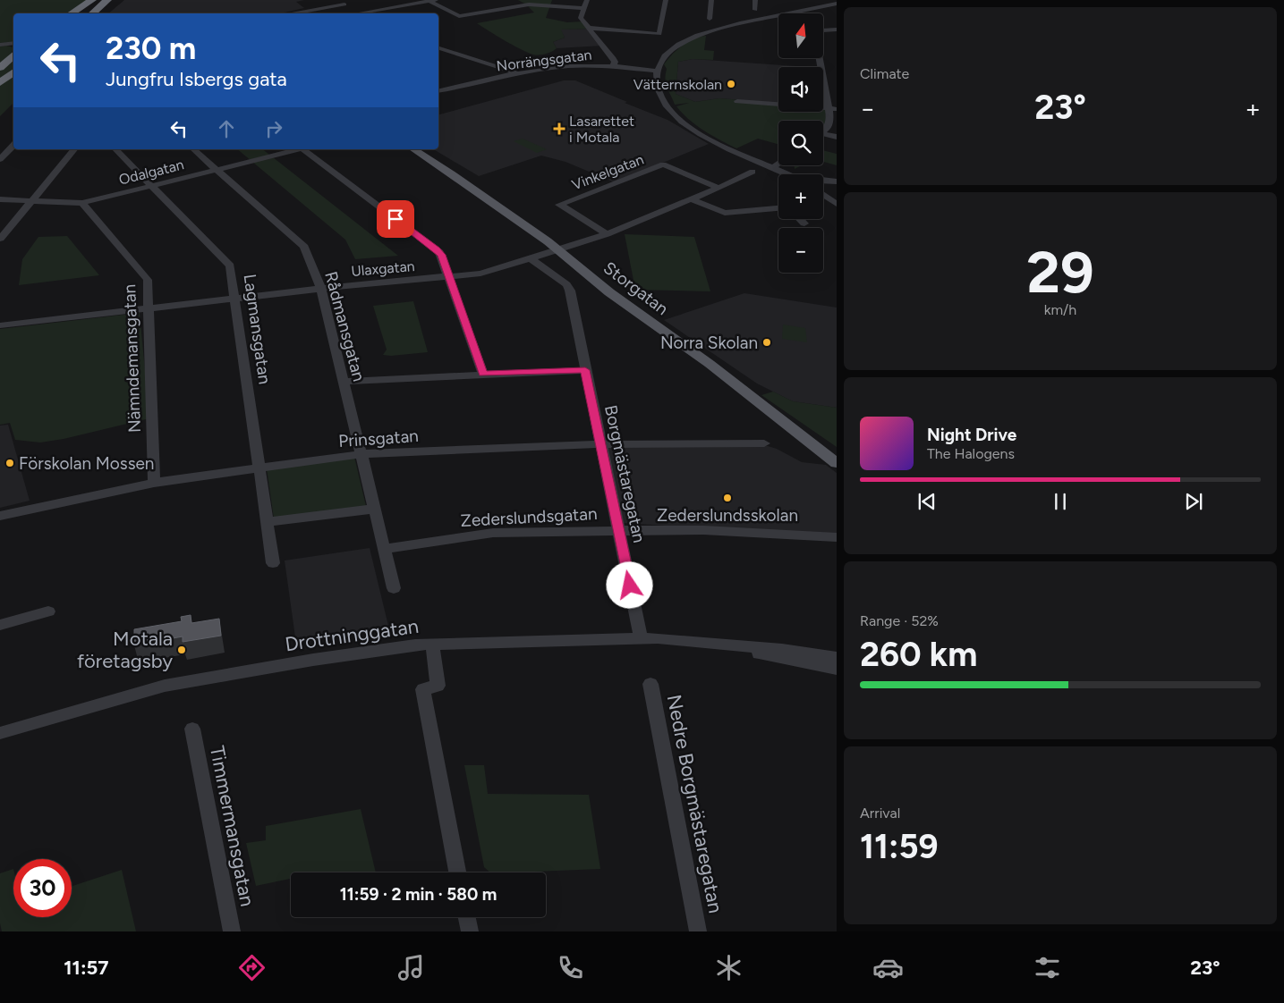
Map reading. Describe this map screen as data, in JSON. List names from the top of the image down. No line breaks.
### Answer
{"streets":{"main road":["Storgatan"],"street":["Norrängsgatan","Odalgatan","Vinkelgatan","Ulaxgatan","Rådmansgatan","Lagmansgatan","Nämndemansgatan","Prinsgatan","Borgmästaregatan","Zederslundsgatan","Drottninggatan","Nedre Borgmästaregatan","Timmermansgatan"]},"crossings":[["Odalgatan","Rådmansgatan"],["Odalgatan","Lagmansgatan"],["Odalgatan","Nämndemansgatan"],["Vinkelgatan","Ulaxgatan"],["Ulaxgatan","Storgatan"],["Ulaxgatan","Rådmansgatan"],["Ulaxgatan","Lagmansgatan"],["Ulaxgatan","Nämndemansgatan"],["Ulaxgatan","Borgmästaregatan"],["Rådmansgatan","Prinsgatan"],["Rådmansgatan","Zederslundsgatan"],["Lagmansgatan","Prinsgatan"],["Nämndemansgatan","Prinsgatan"],["Prinsgatan","Borgmästaregatan"],["Borgmästaregatan","Zederslundsgatan"],["Borgmästaregatan","Drottninggatan"]],"places":{"other":["Vätternskolan","Norra Skolan","Förskolan Mossen","Zederslundsskolan","Motala företagsby"],"health":["Lasarettet i Motala"]},"north":"top","page":{"tile":["Climate",["29","km/h"],["Range · 52%","260 km"],["Arrival","11:59"]],"map_buttons":["+","−"],"turn":["230 m","Jungfru Isbergs gata"],"heat":["−","23°","+"],"song":["Night Drive","The Halogens"],"limit":"30","trip":"11:59 · 2 min · 580 m","tabs":["11:57","23°"]}}
